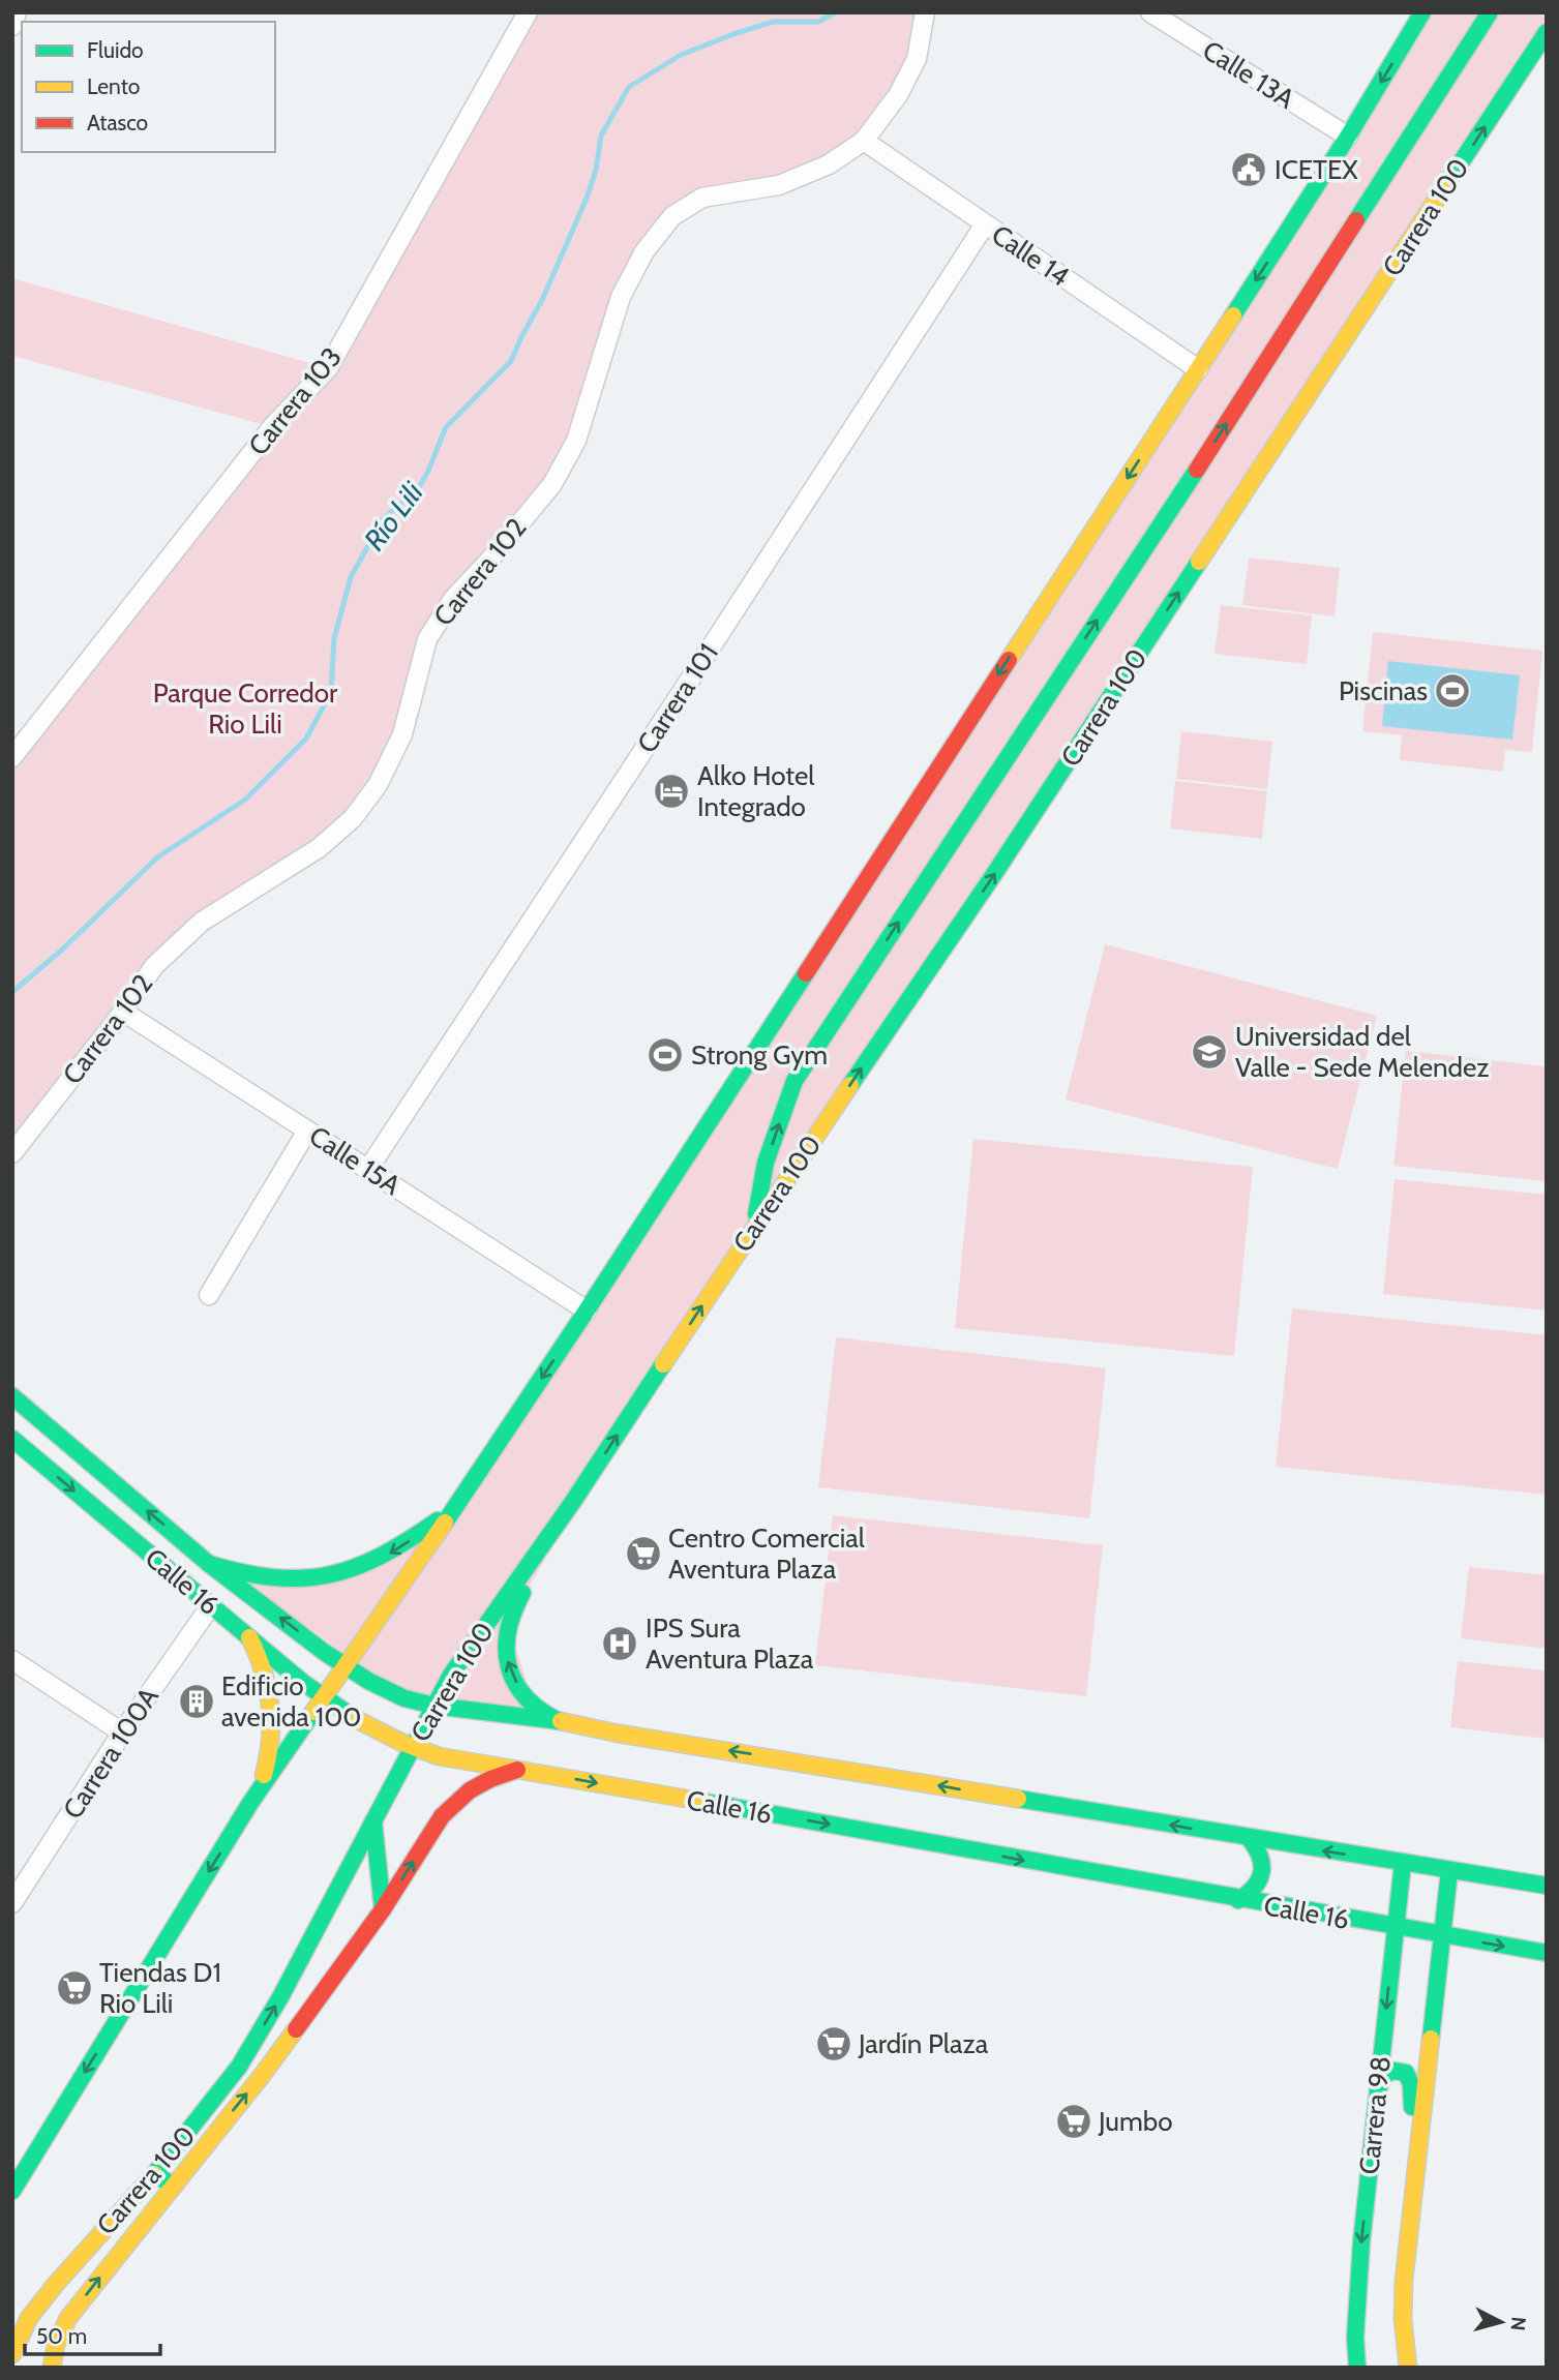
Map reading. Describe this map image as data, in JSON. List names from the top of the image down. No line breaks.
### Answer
{"streets":{"main road":["Carrera 100","Calle 16","Carrera 98"],"street":["Calle 13A","Calle 14","Carrera 103","Carrera 102","Carrera 101","Calle 15A","Carrera 100A"]},"crossings":[["Carrera 100","Calle 16"],["Calle 14","Carrera 102"],["Calle 14","Carrera 101"],["Carrera 102","Calle 15A"],["Carrera 101","Calle 15A"],["Calle 16","Carrera 100A"],["Calle 16","Carrera 98"]],"water":["Río Lili"],"parks":["Parque Corredor Rio Lili"],"places":{"public building":["ICETEX"],"sports":["Piscinas","Strong Gym"],"hotel":["Alko Hotel Integrado"],"school or university":["Universidad del Valle - Sede Melendez"],"supermarket":["Centro Comercial Aventura Plaza","Tiendas D1 Rio Lili","Jardín Plaza","Jumbo"],"hospital":["IPS Sura Aventura Plaza"],"building":["Edificio avenida 100"]},"legend":["Fluido","Lento","Atasco"],"scale_bar":"50 m","north":"right"}
